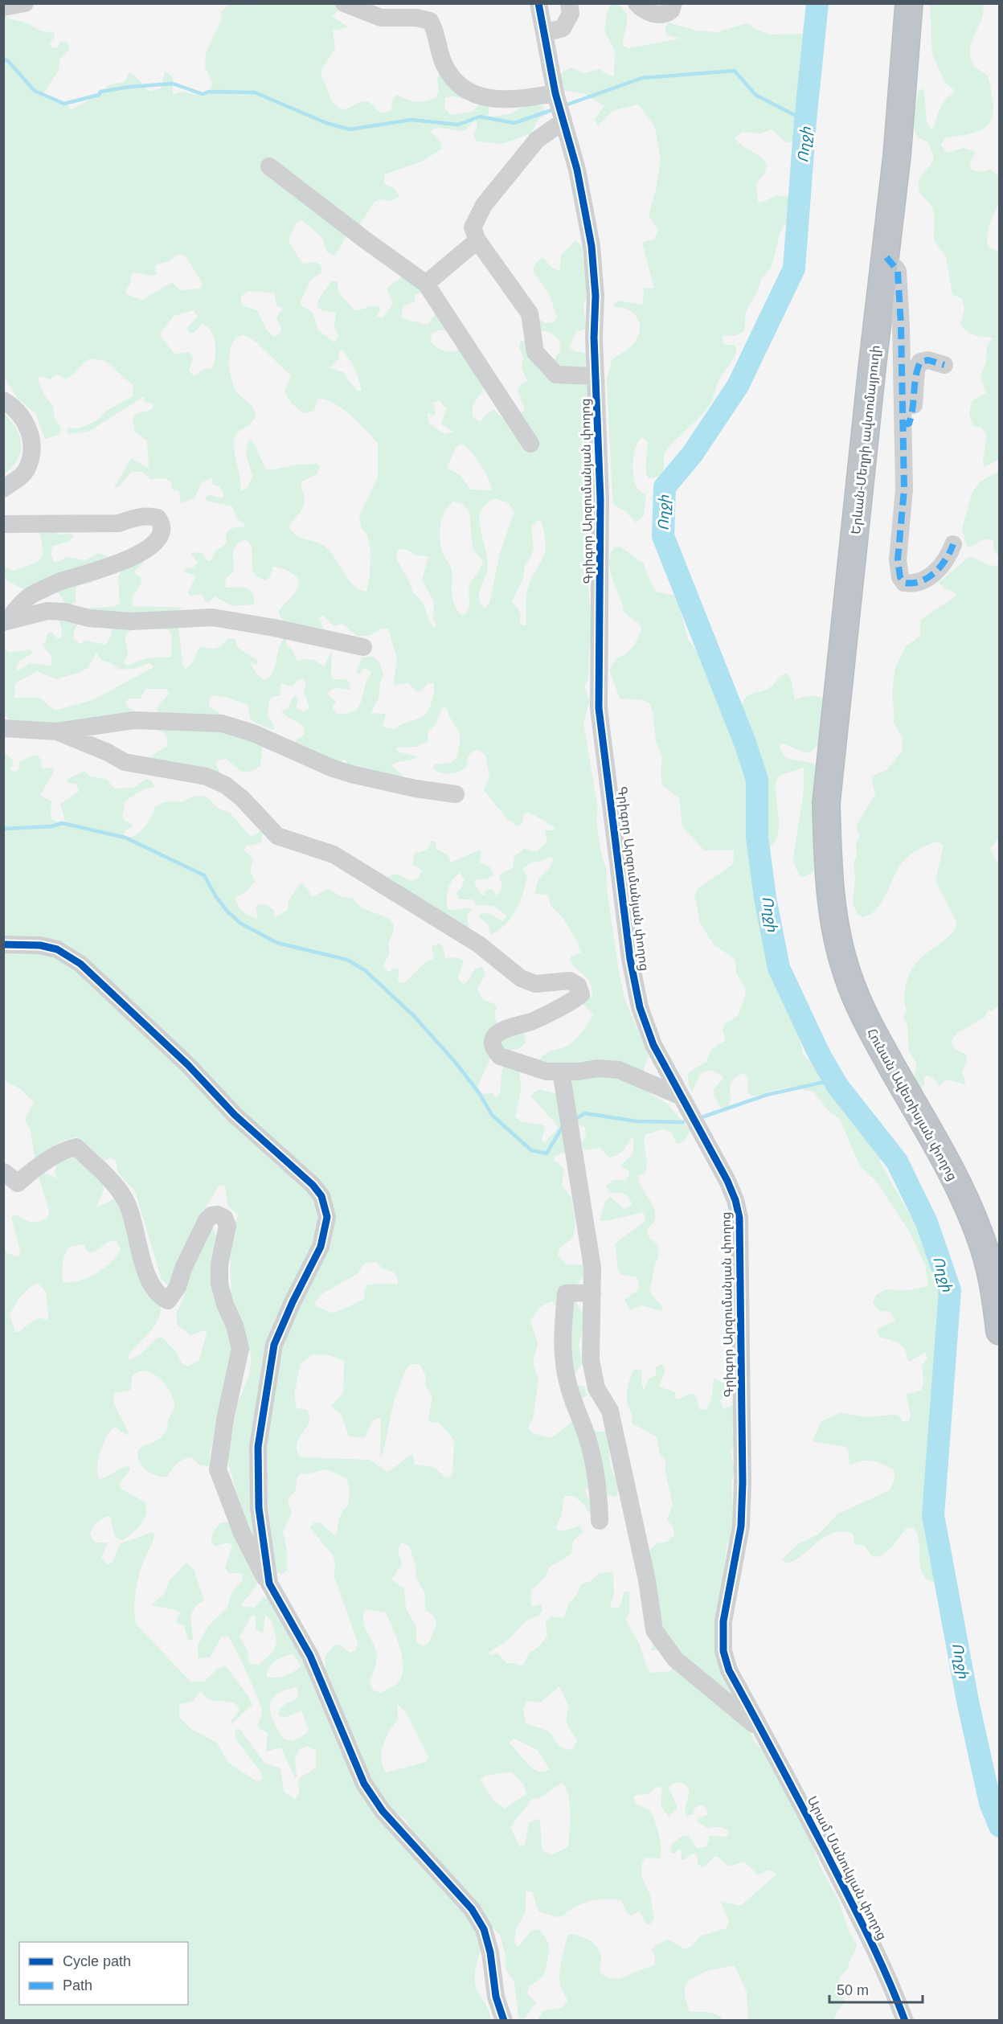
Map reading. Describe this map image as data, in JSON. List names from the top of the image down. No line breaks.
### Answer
{"streets":{"highway":["Երևան-Մեղրի ավտոմայրուղի","Հունան Ավետիսյան փողոց"],"street":["Գրիգոր Արզումանյան փողոց","Արամ Մանուկյան փողոց"]},"crossings":[["Երևան-Մեղրի ավտոմայրուղի","Հունան Ավետիսյան փողոց"],["Գրիգոր Արզումանյան փողոց","Արամ Մանուկյան փողոց"]],"water":["Ողջի"],"legend":["Cycle path","Path"],"scale_bar":"50 m"}
